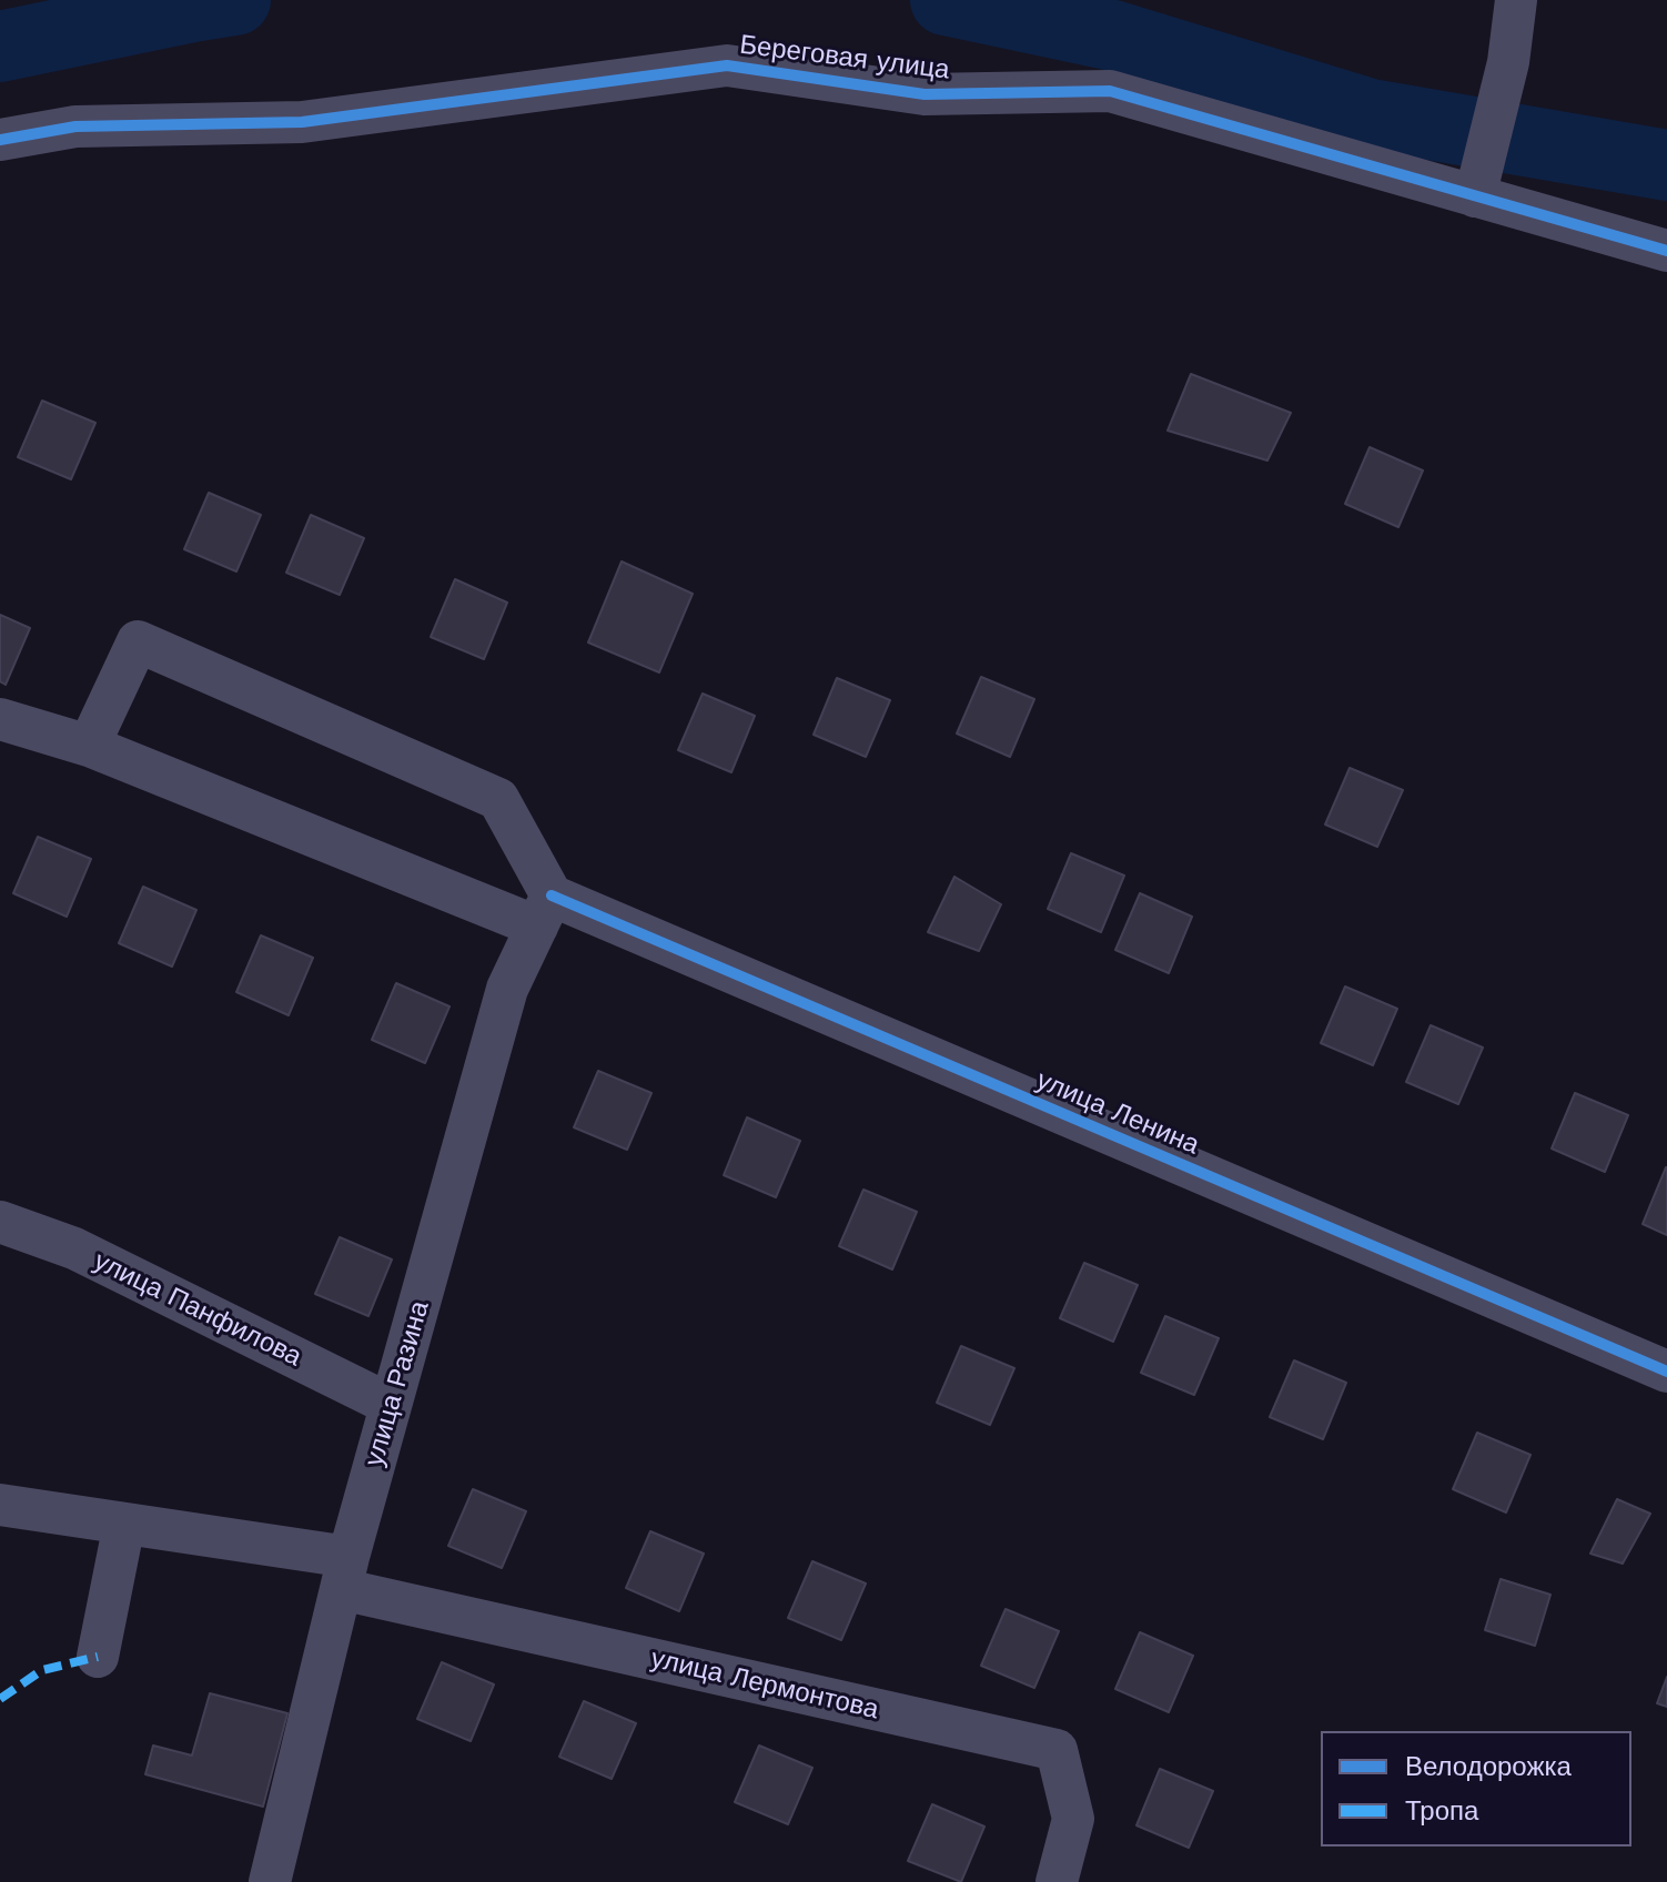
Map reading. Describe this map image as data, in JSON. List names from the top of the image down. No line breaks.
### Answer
{"streets":{"street":["Береговая улица","улица Ленина","улица Панфилова","улица Разина","улица Лермонтова"]},"crossings":[["улица Ленина","улица Разина"],["улица Панфилова","улица Разина"],["улица Разина","улица Лермонтова"]],"legend":["Велодорожка","Тропа"]}
